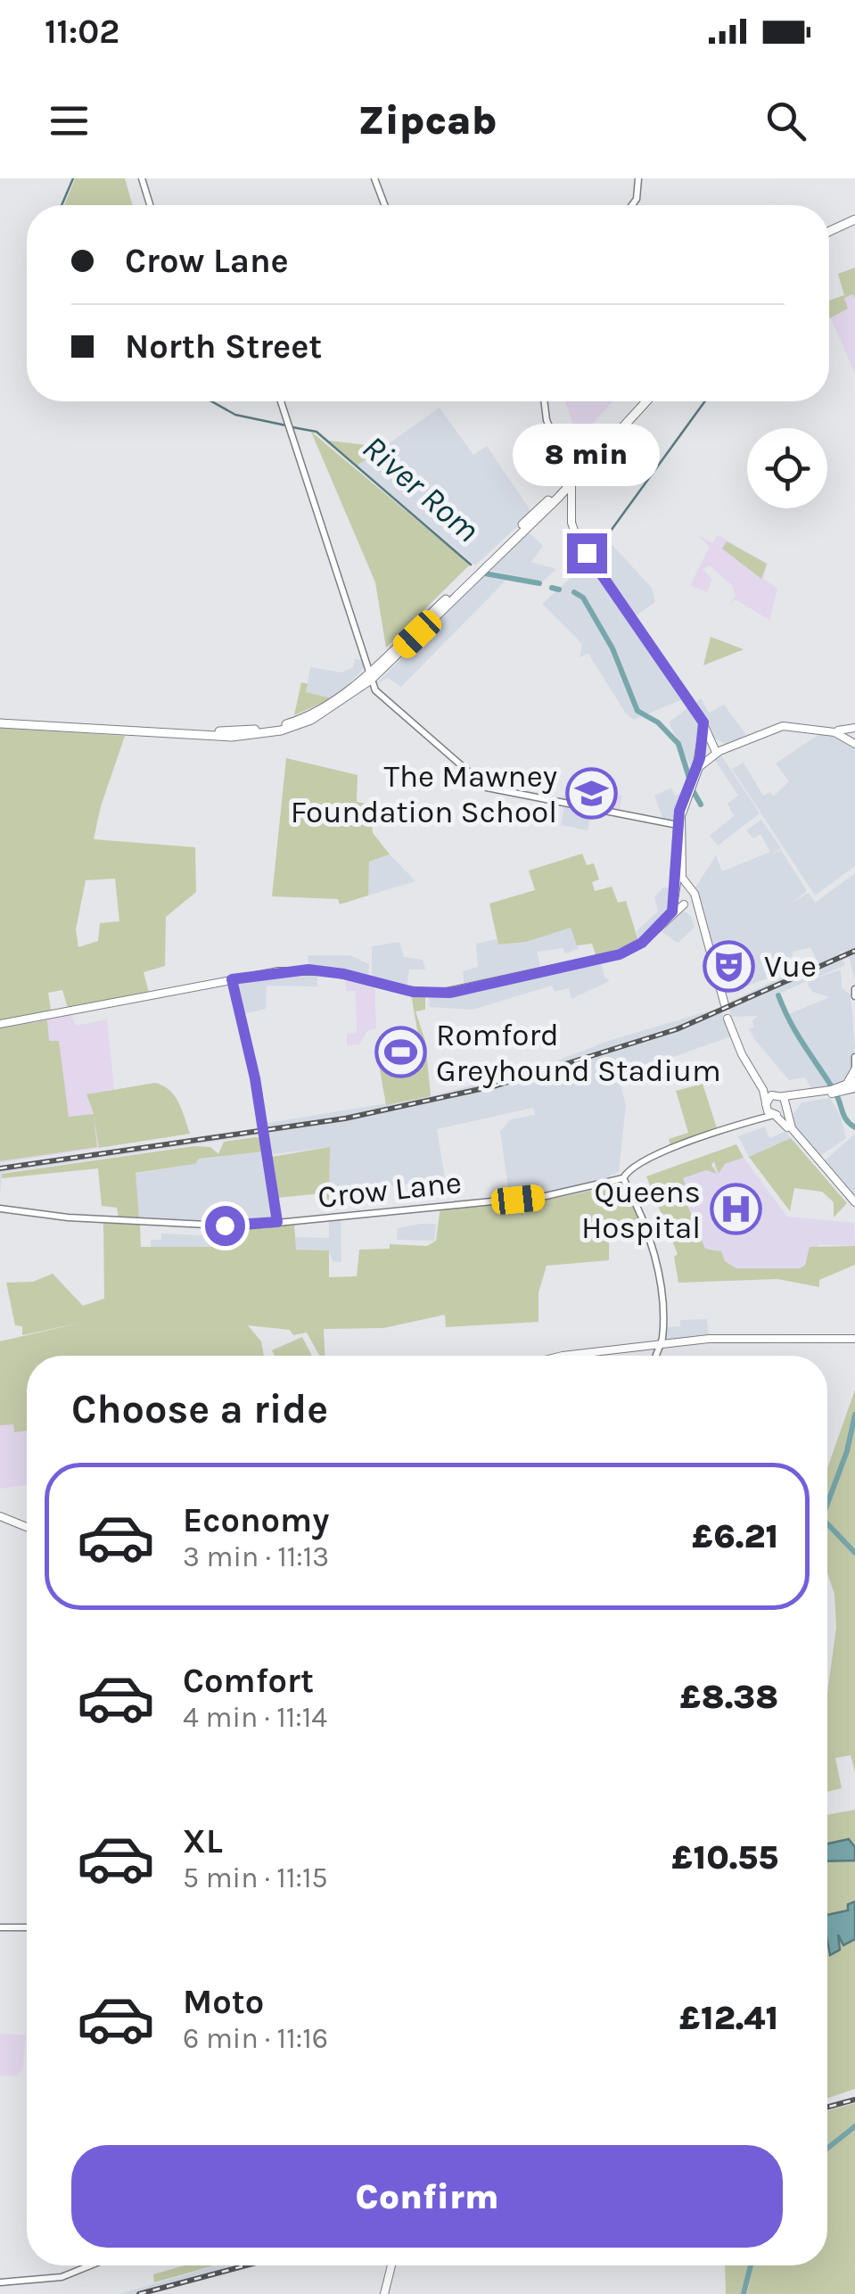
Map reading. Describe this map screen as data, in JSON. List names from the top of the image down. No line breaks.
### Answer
{"streets":{"street":["Crow Lane"]},"water":["River Rom"],"places":{"school or university":["The Mawney Foundation School"],"theatre":["Vue"],"sports":["Romford Greyhound Stadium"],"hospital":["Queens Hospital"]},"page":{"status":"11:02","header":"Zipcab","banner":["Crow Lane","North Street"],"bubble":"8 min","heading":"Choose a ride","list":[{"name":"Economy","note":"3 min · 11:13","value":"£6.21"},{"name":"Comfort","note":"4 min · 11:14","value":"£8.38"},{"name":"XL","note":"5 min · 11:15","value":"£10.55"},{"name":"Moto","note":"6 min · 11:16","value":"£12.41"}],"buttons":"Confirm"}}
